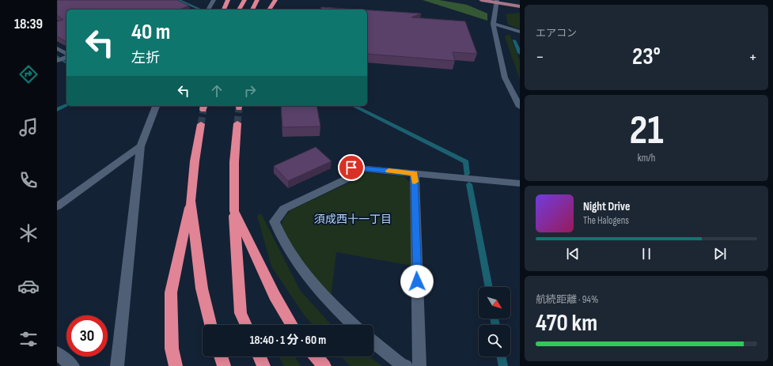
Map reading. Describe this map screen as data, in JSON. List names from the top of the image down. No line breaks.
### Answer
{"districts":["須成西十一丁目"],"north":"bottom right","page":{"tabs":"18:39","tile":["エアコン",["21","km/h"],["航続距離 · 94%","470 km"]],"turn":["40 m","左折"],"heat":["−","23°","+"],"song":["Night Drive","The Halogens"],"limit":"30","trip":"18:40 · 1 分 · 60 m"}}
